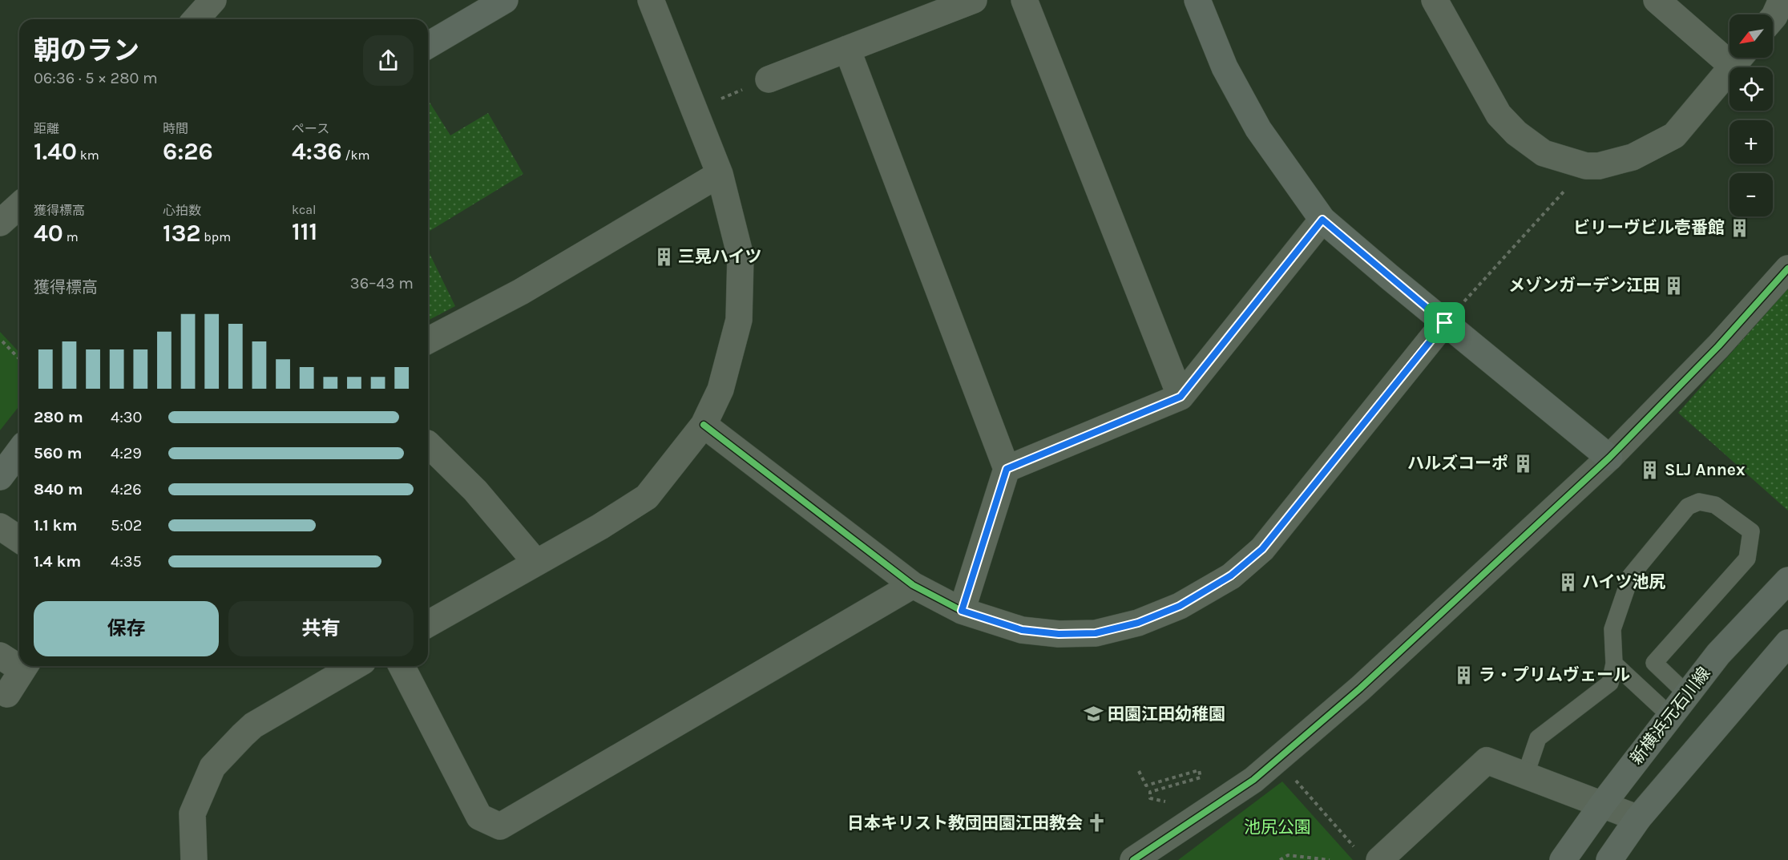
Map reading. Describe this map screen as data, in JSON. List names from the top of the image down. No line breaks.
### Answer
{"streets":{"street":["新横浜元石川線"]},"parks":["池尻公園"],"places":{"building":["ビリーヴビル壱番館","三晃ハイツ","メゾンガーデン江田","ハルズコーポ","SLJ Annex","ハイツ池尻","ラ・プリムヴェール"],"school or university":["田園江田幼稚園"],"church":["日本キリスト教団田園江田教会"]},"north":"bottom left","page":{"map_buttons":["+","−"],"heading":["朝のラン","06:36 · 5 × 280 m"],"stats":[["距離","1.40 km"],["時間","6:26"],["ペース","4:36 /km"],["獲得標高","40 m"],["心拍数","132 bpm"],["kcal","111"]],"chart":["獲得標高","36–43 m"],"list":[{"name":"280 m","note":"4:30"},{"name":"560 m","note":"4:29"},{"name":"840 m","note":"4:26"},{"name":"1.1 km","note":"5:02"},{"name":"1.4 km","note":"4:35"}],"buttons":["保存","共有"]}}
